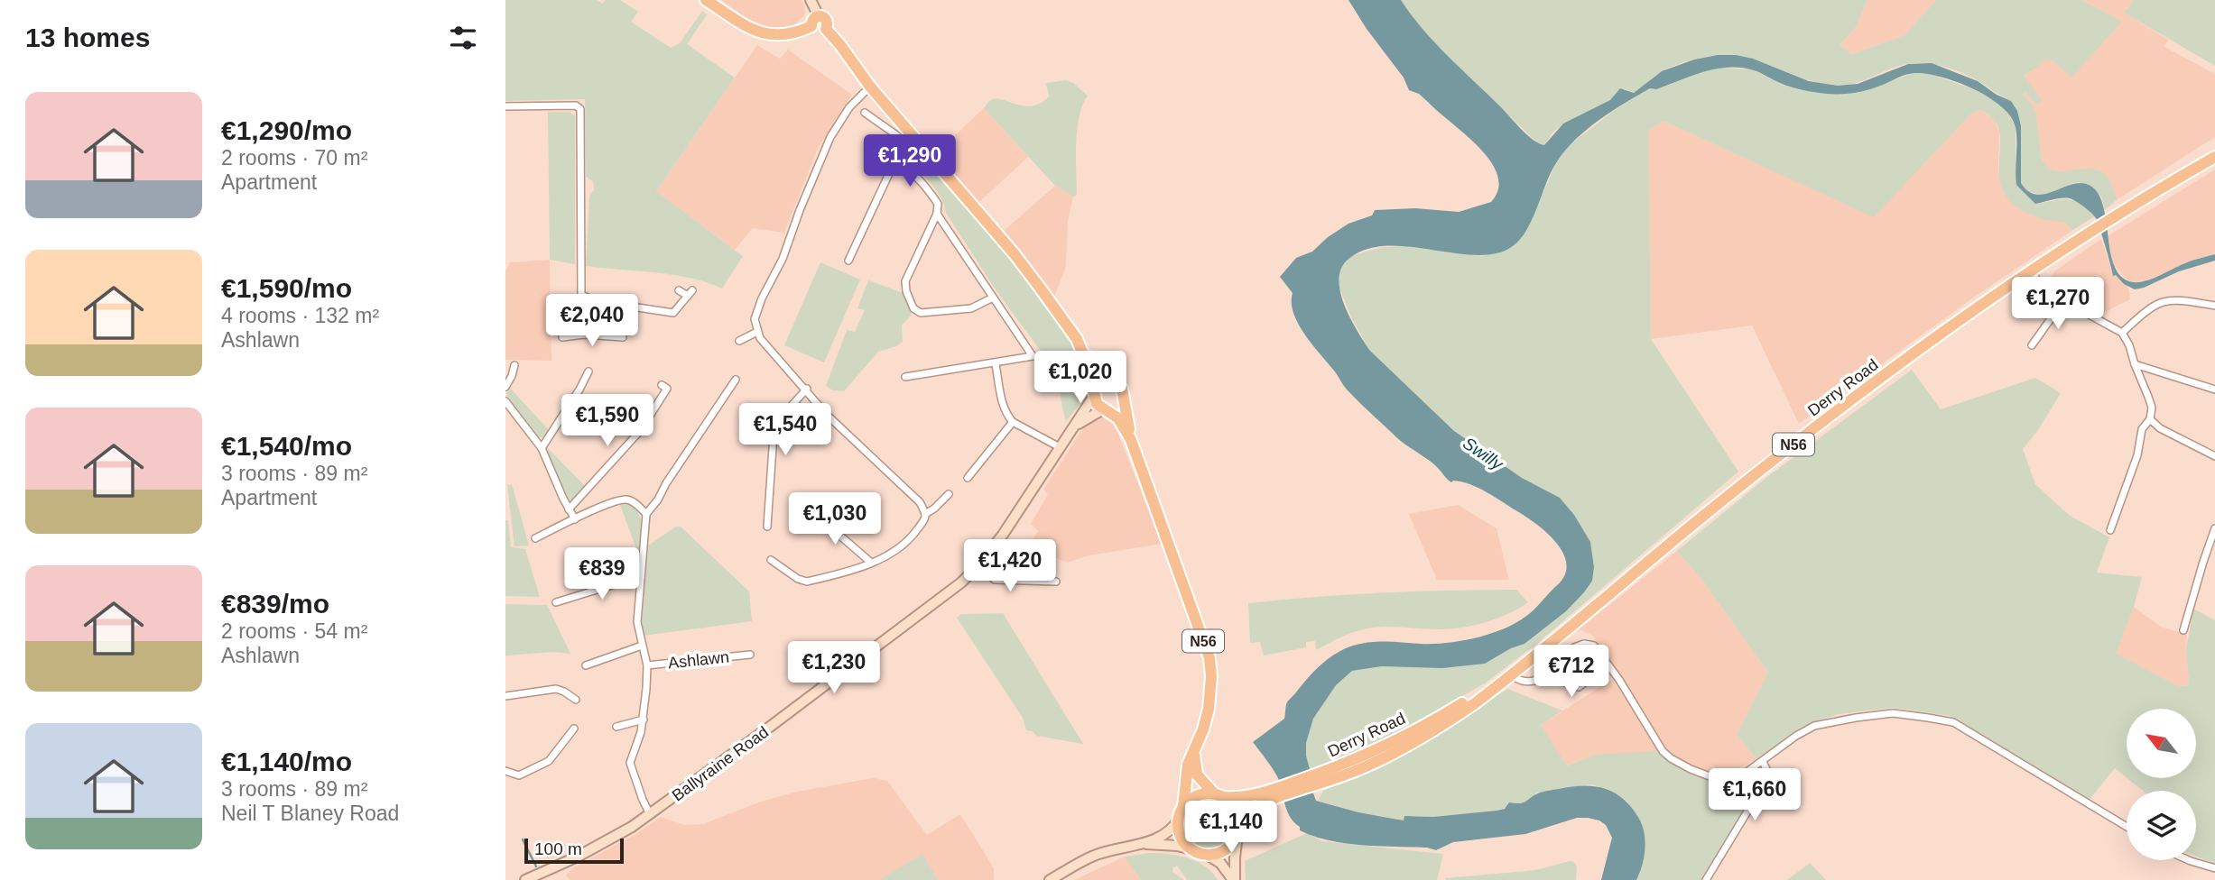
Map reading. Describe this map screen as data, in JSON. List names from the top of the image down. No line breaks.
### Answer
{"streets":{"main road":["Derry Road","N56","Ballyraine Road"],"street":["Ashlawn"]},"crossings":[["Derry Road","N56"],["N56","Ballyraine Road"],["Ashlawn","Ballyraine Road"]],"water":["Swilly"],"scale_bar":"100 m","north":"top left","page":{"heading":"13 homes","list":[{"name":"€1,290/mo","note":"2 rooms · 70 m² · Apartment"},{"name":"€1,590/mo","note":"4 rooms · 132 m² · Ashlawn"},{"name":"€1,540/mo","note":"3 rooms · 89 m² · Apartment"},{"name":"€839/mo","note":"2 rooms · 54 m² · Ashlawn"},{"name":"€1,140/mo","note":"3 rooms · 89 m² · Neil T Blaney Road"}],"price":["€1,290","€1,270","€2,040","€1,020","€1,590","€1,540","€1,030","€1,420","€839","€1,230","€712","€1,660","€1,140"],"scale":"100 m"}}
